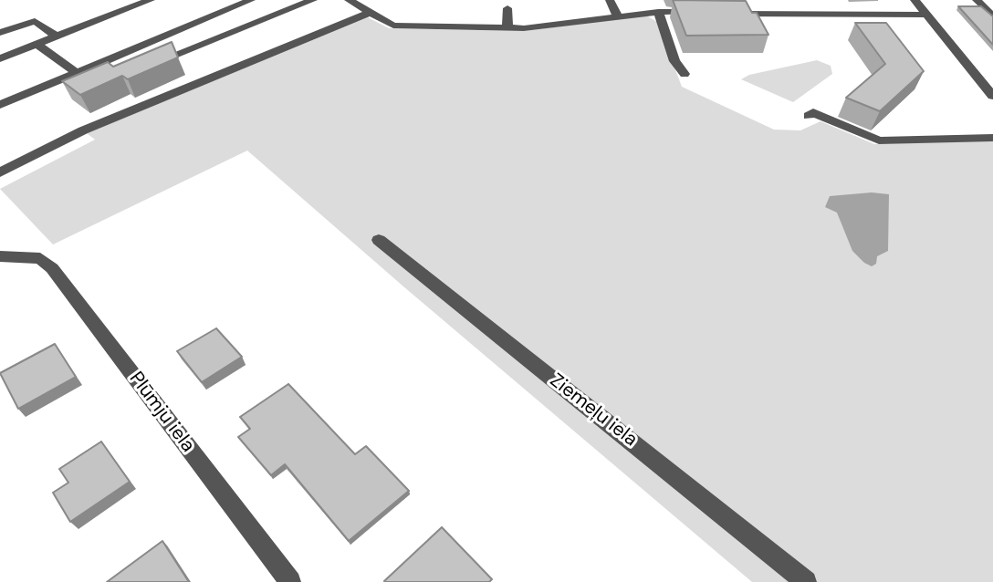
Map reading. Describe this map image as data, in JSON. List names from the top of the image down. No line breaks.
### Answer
{"streets":{"street":["Ziemeļu iela","Plūmju iela"]}}
